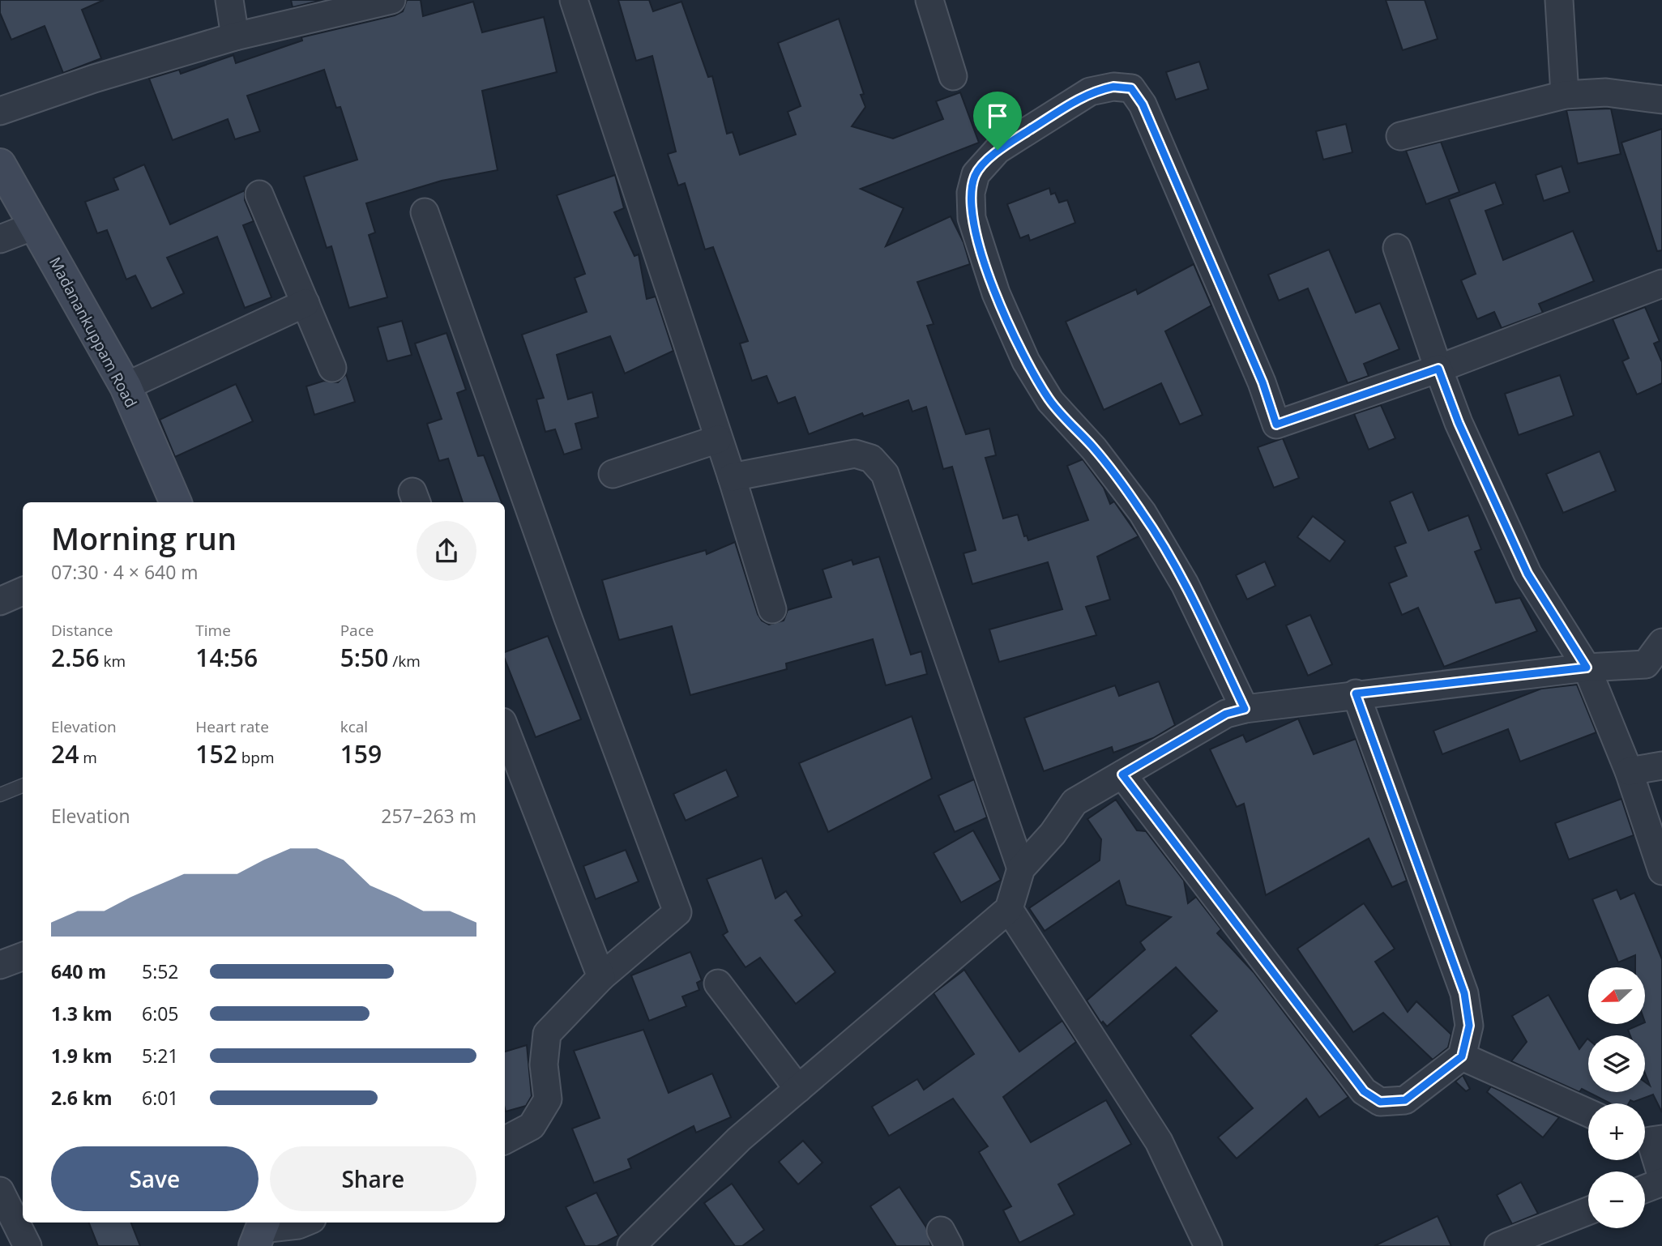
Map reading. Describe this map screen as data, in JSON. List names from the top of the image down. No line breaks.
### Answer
{"streets":{"main road":["Madanankuppam Road"]},"north":"left","page":{"heading":["Morning run","07:30 · 4 × 640 m"],"stats":[["Distance","2.56 km"],["Time","14:56"],["Pace","5:50 /km"],["Elevation","24 m"],["Heart rate","152 bpm"],["kcal","159"]],"chart":["Elevation","257–263 m"],"list":[{"name":"640 m","note":"5:52"},{"name":"1.3 km","note":"6:05"},{"name":"1.9 km","note":"5:21"},{"name":"2.6 km","note":"6:01"}],"map_buttons":["+","−"],"buttons":["Save","Share"]}}
